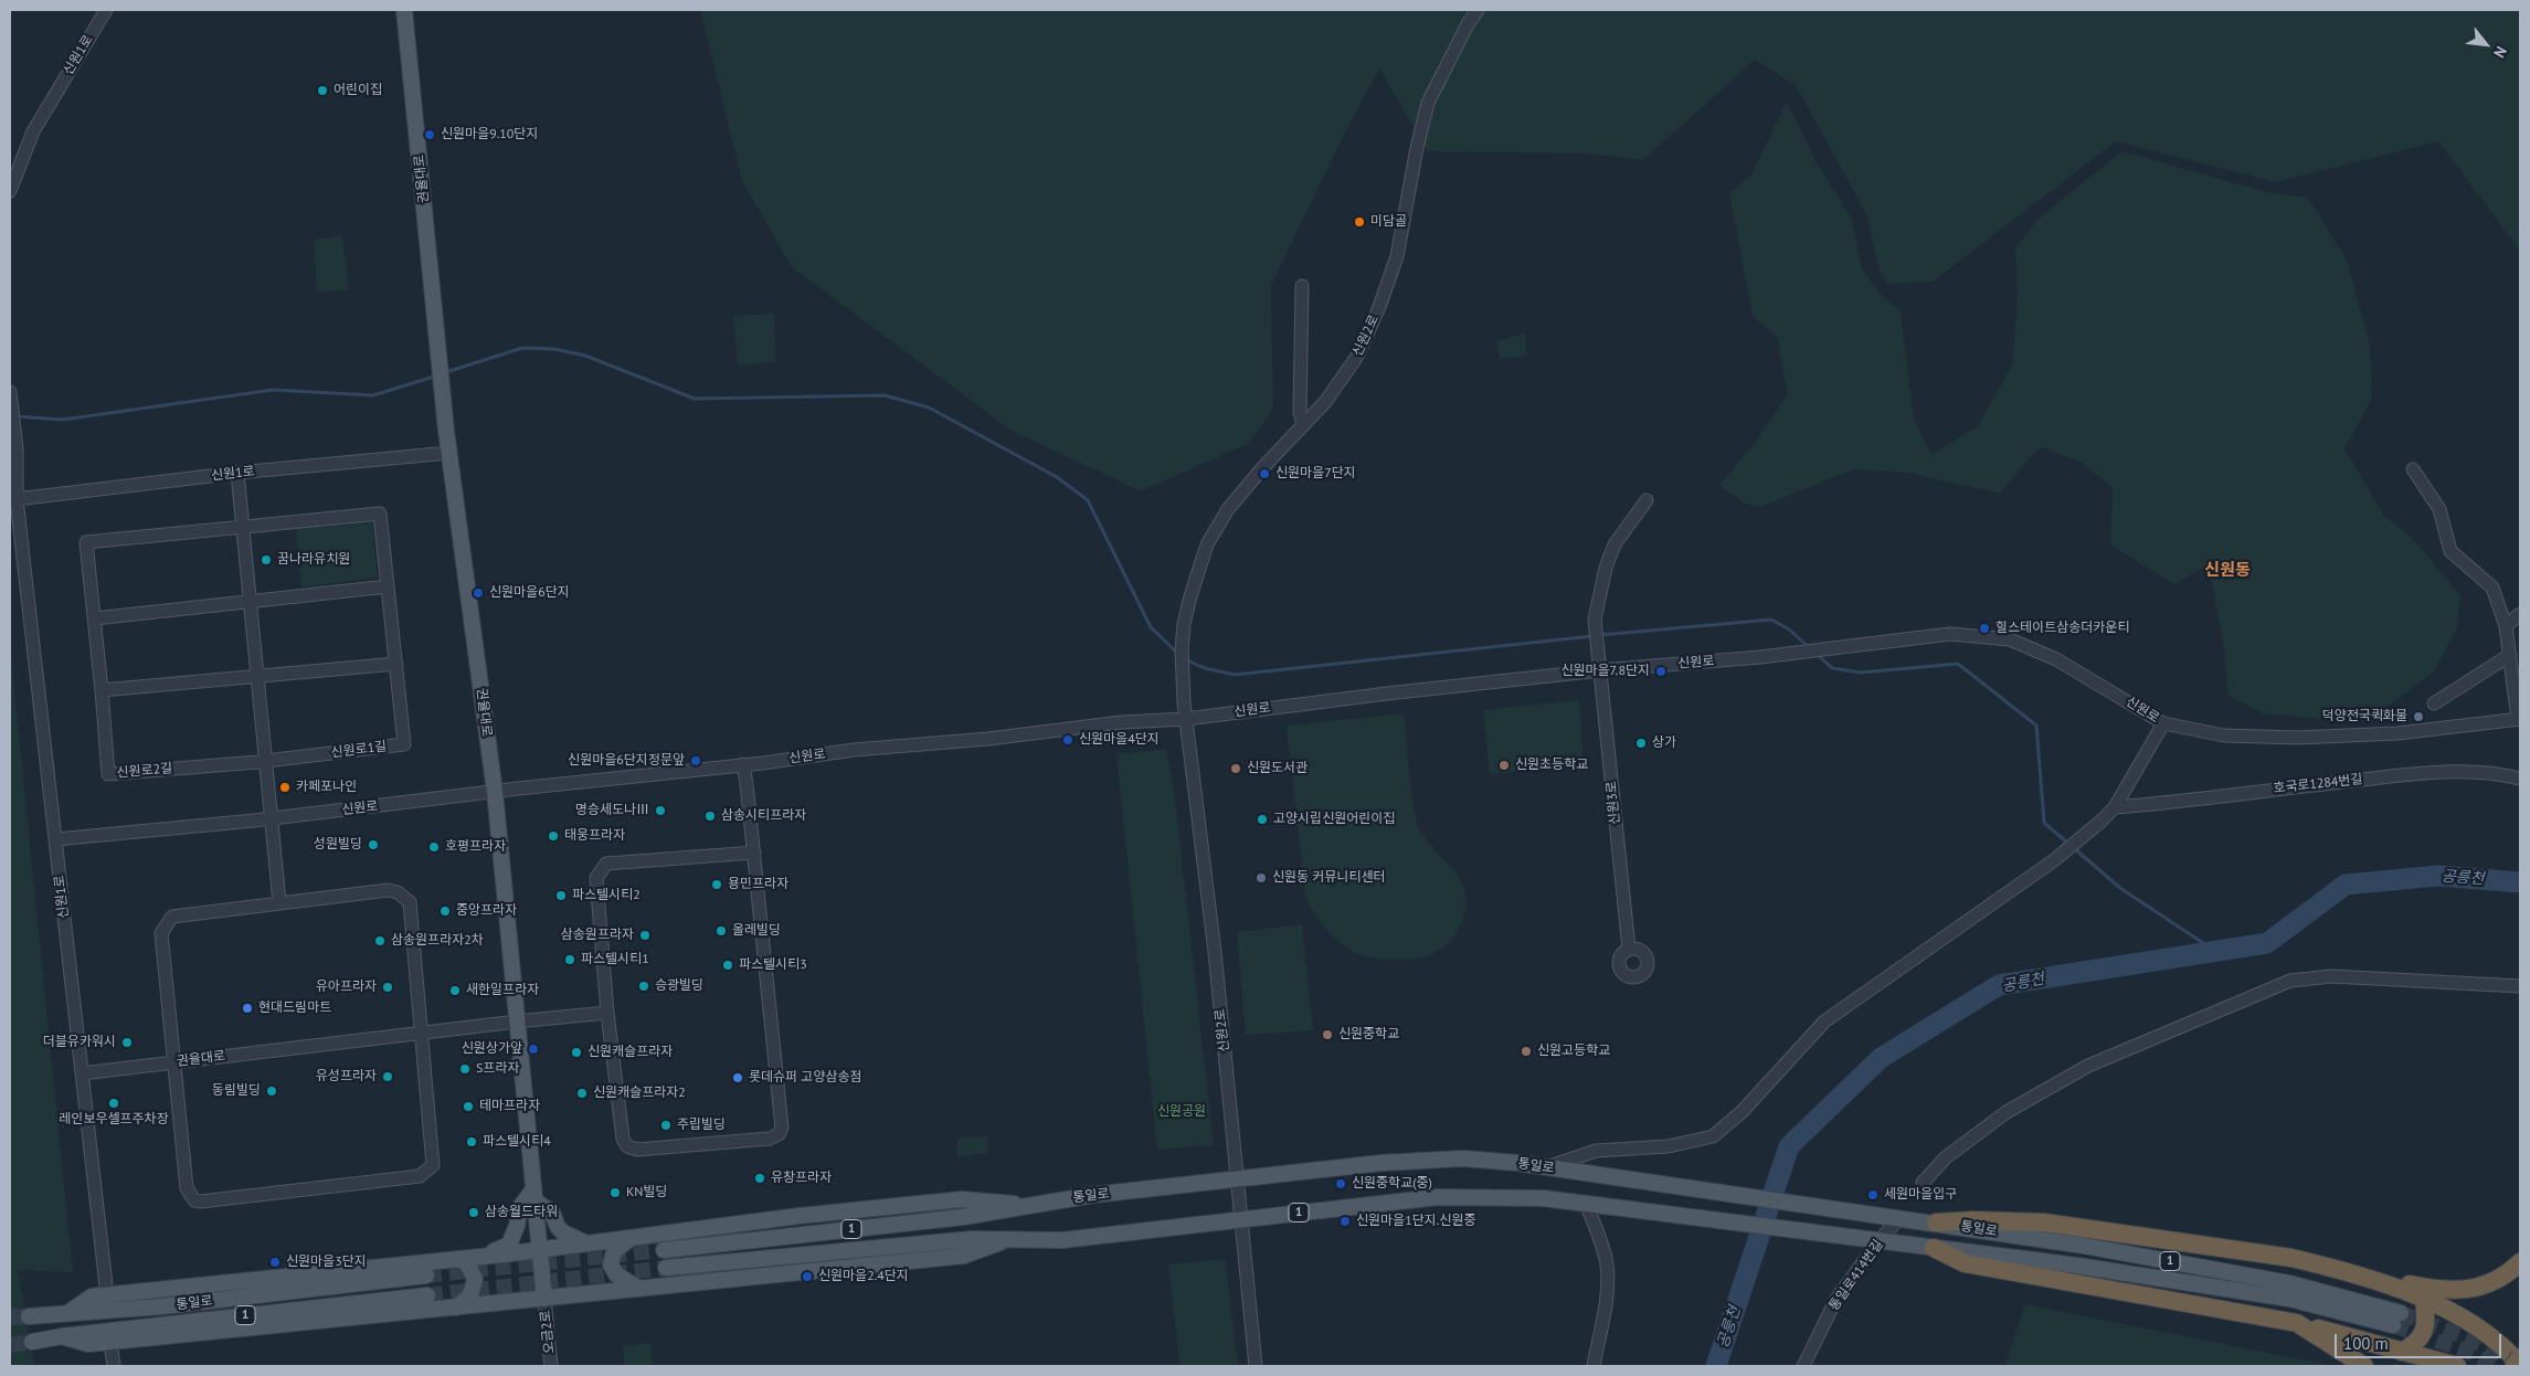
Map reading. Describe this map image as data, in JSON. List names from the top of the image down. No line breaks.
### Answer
{"streets":{"main road":["권율대로","통일로","1"],"street":["신원1로","신원2로","신원로","신원로1길","신원로2길","호국로1284번길","신원3로","통일로414번길","오금2로"]},"crossings":[["신원1로","권율대로"],["신원1로","신원로"],["권율대로","신원로"],["권율대로","오금2로"],["신원2로","신원로"],["신원2로","통일로"],["신원로","신원3로"],["신원로1길","신원로2길"],["통일로","통일로414번길"]],"districts":["신원동"],"water":["공릉천"],"parks":["신원공원"],"places":["어린이집","신원마을9.10단지","미담골","신원마을7단지","꿈나라유치원","신원마을6단지","힐스테이트삼송더카운티","신원마을7.8단지","덕양전국퀵화물","신원마을4단지","상가","신원마을6단지정문앞","신원초등학교","신원도서관","카페포나인","명승세도나Ⅲ","삼송시티프라자","고양시립신원어린이집","태웅프라자","성원빌딩","호평프라자","신원동 커뮤니티센터","용민프라자","파스텔시티2","중앙프라자","올레빌딩","삼송원프라자","삼송원프라자2차","파스텔시티1","파스텔시티3","승광빌딩","유아프라자","새한일프라자","현대드림마트","신원중학교","더블유카워시","신원상가앞","신원고등학교","신원캐슬프라자","S프라자","유성프라자","롯데슈퍼 고양삼송점","동림빌딩","신원캐슬프라자2","레인보우셀프주차장","테마프라자","주립빌딩","파스텔시티4","유창프라자","신원중학교(중)","KN빌딩","세원마을입구","삼송월드타워","신원마을1단지.신원중","신원마을3단지","신원마을2.4단지"],"scale_bar":"100 m","north":"bottom right"}
